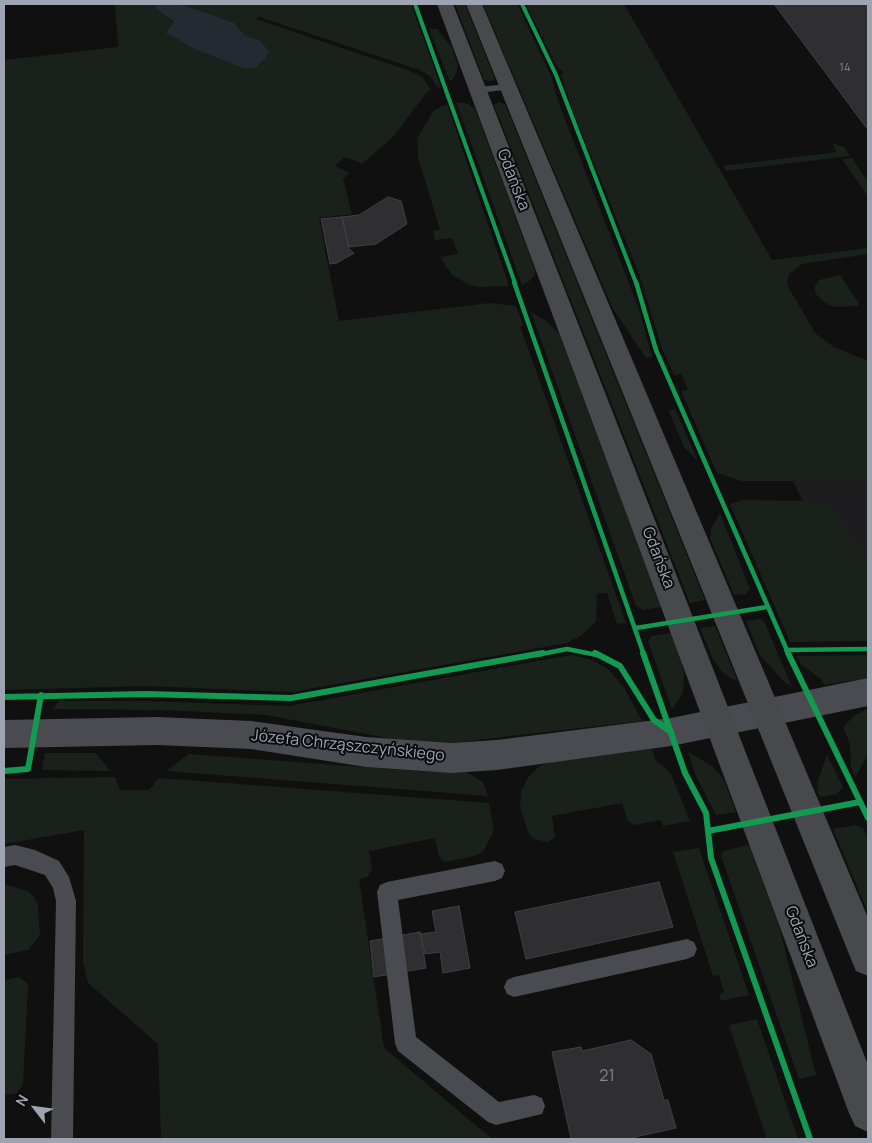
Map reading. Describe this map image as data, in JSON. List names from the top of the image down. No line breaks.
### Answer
{"streets":{"main road":["Gdańska"],"street":["Józefa Chrząszczyńskiego"]},"crossings":[["Gdańska","Józefa Chrząszczyńskiego"]],"house_numbers":["14","21"],"north":"top left"}
